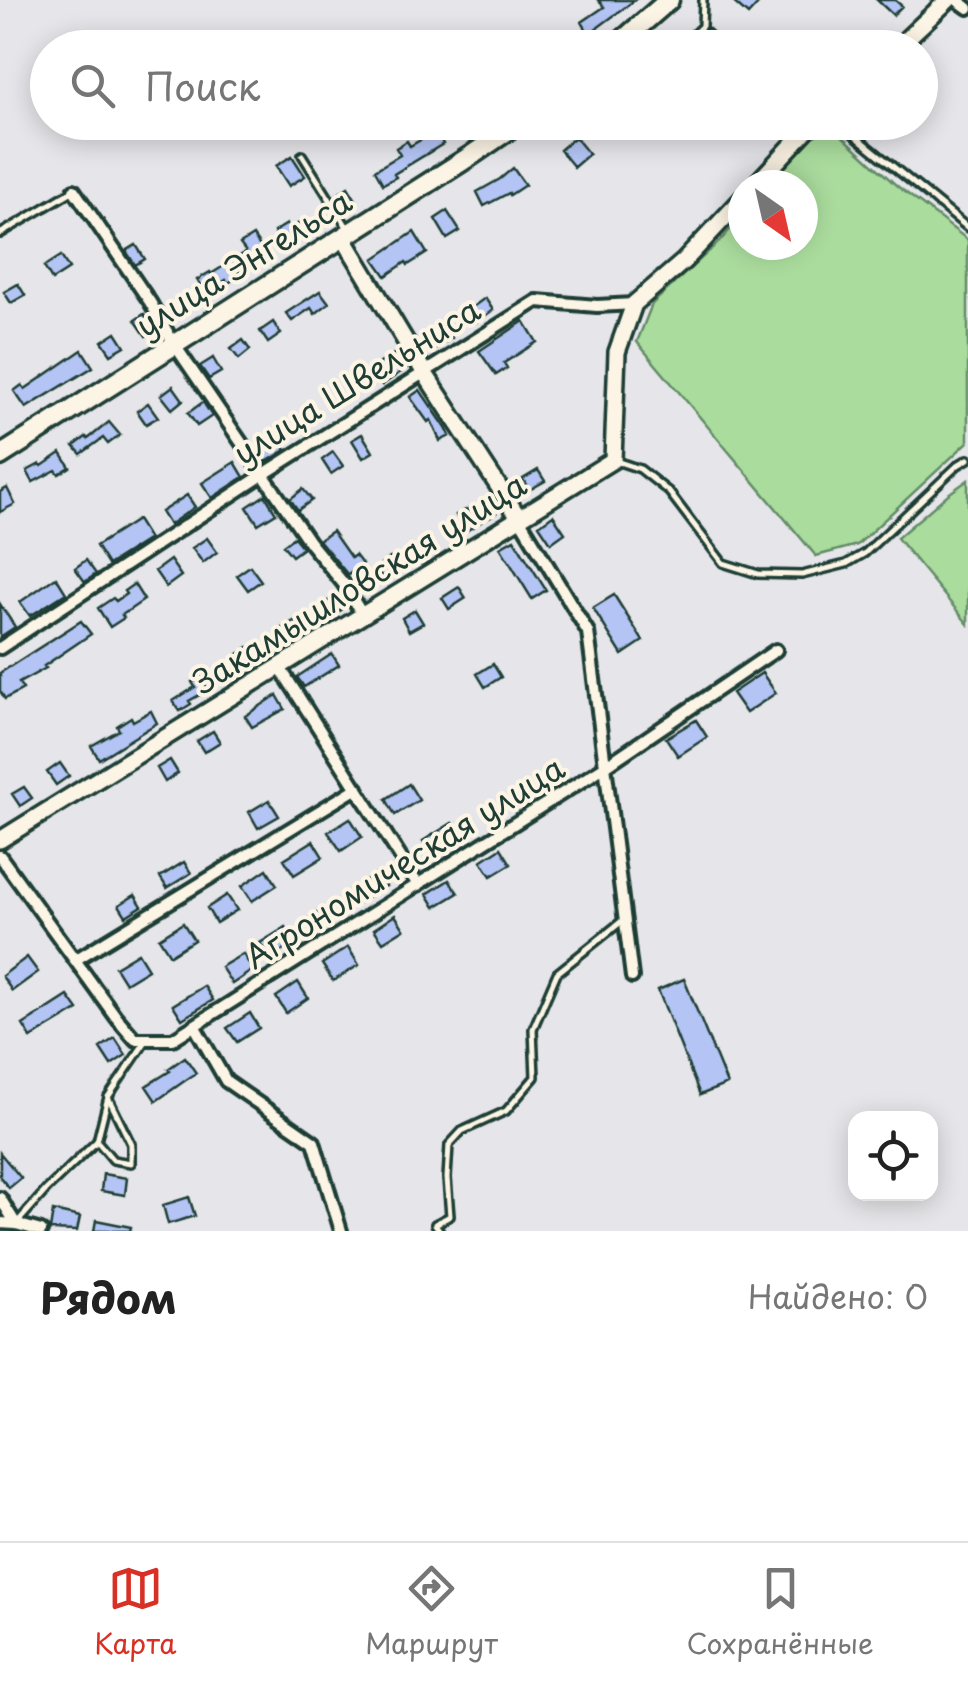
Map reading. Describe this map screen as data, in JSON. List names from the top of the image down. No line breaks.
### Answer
{"streets":{"main road":["улица Энгельса"],"street":["улица Швельниса","Закамышловская улица","Агрономическая улица"]},"north":"bottom right","page":{"search":"Поиск","heading":["Рядом","Найдено: 0"],"nav":["Карта","Маршрут","Сохранённые"]}}
